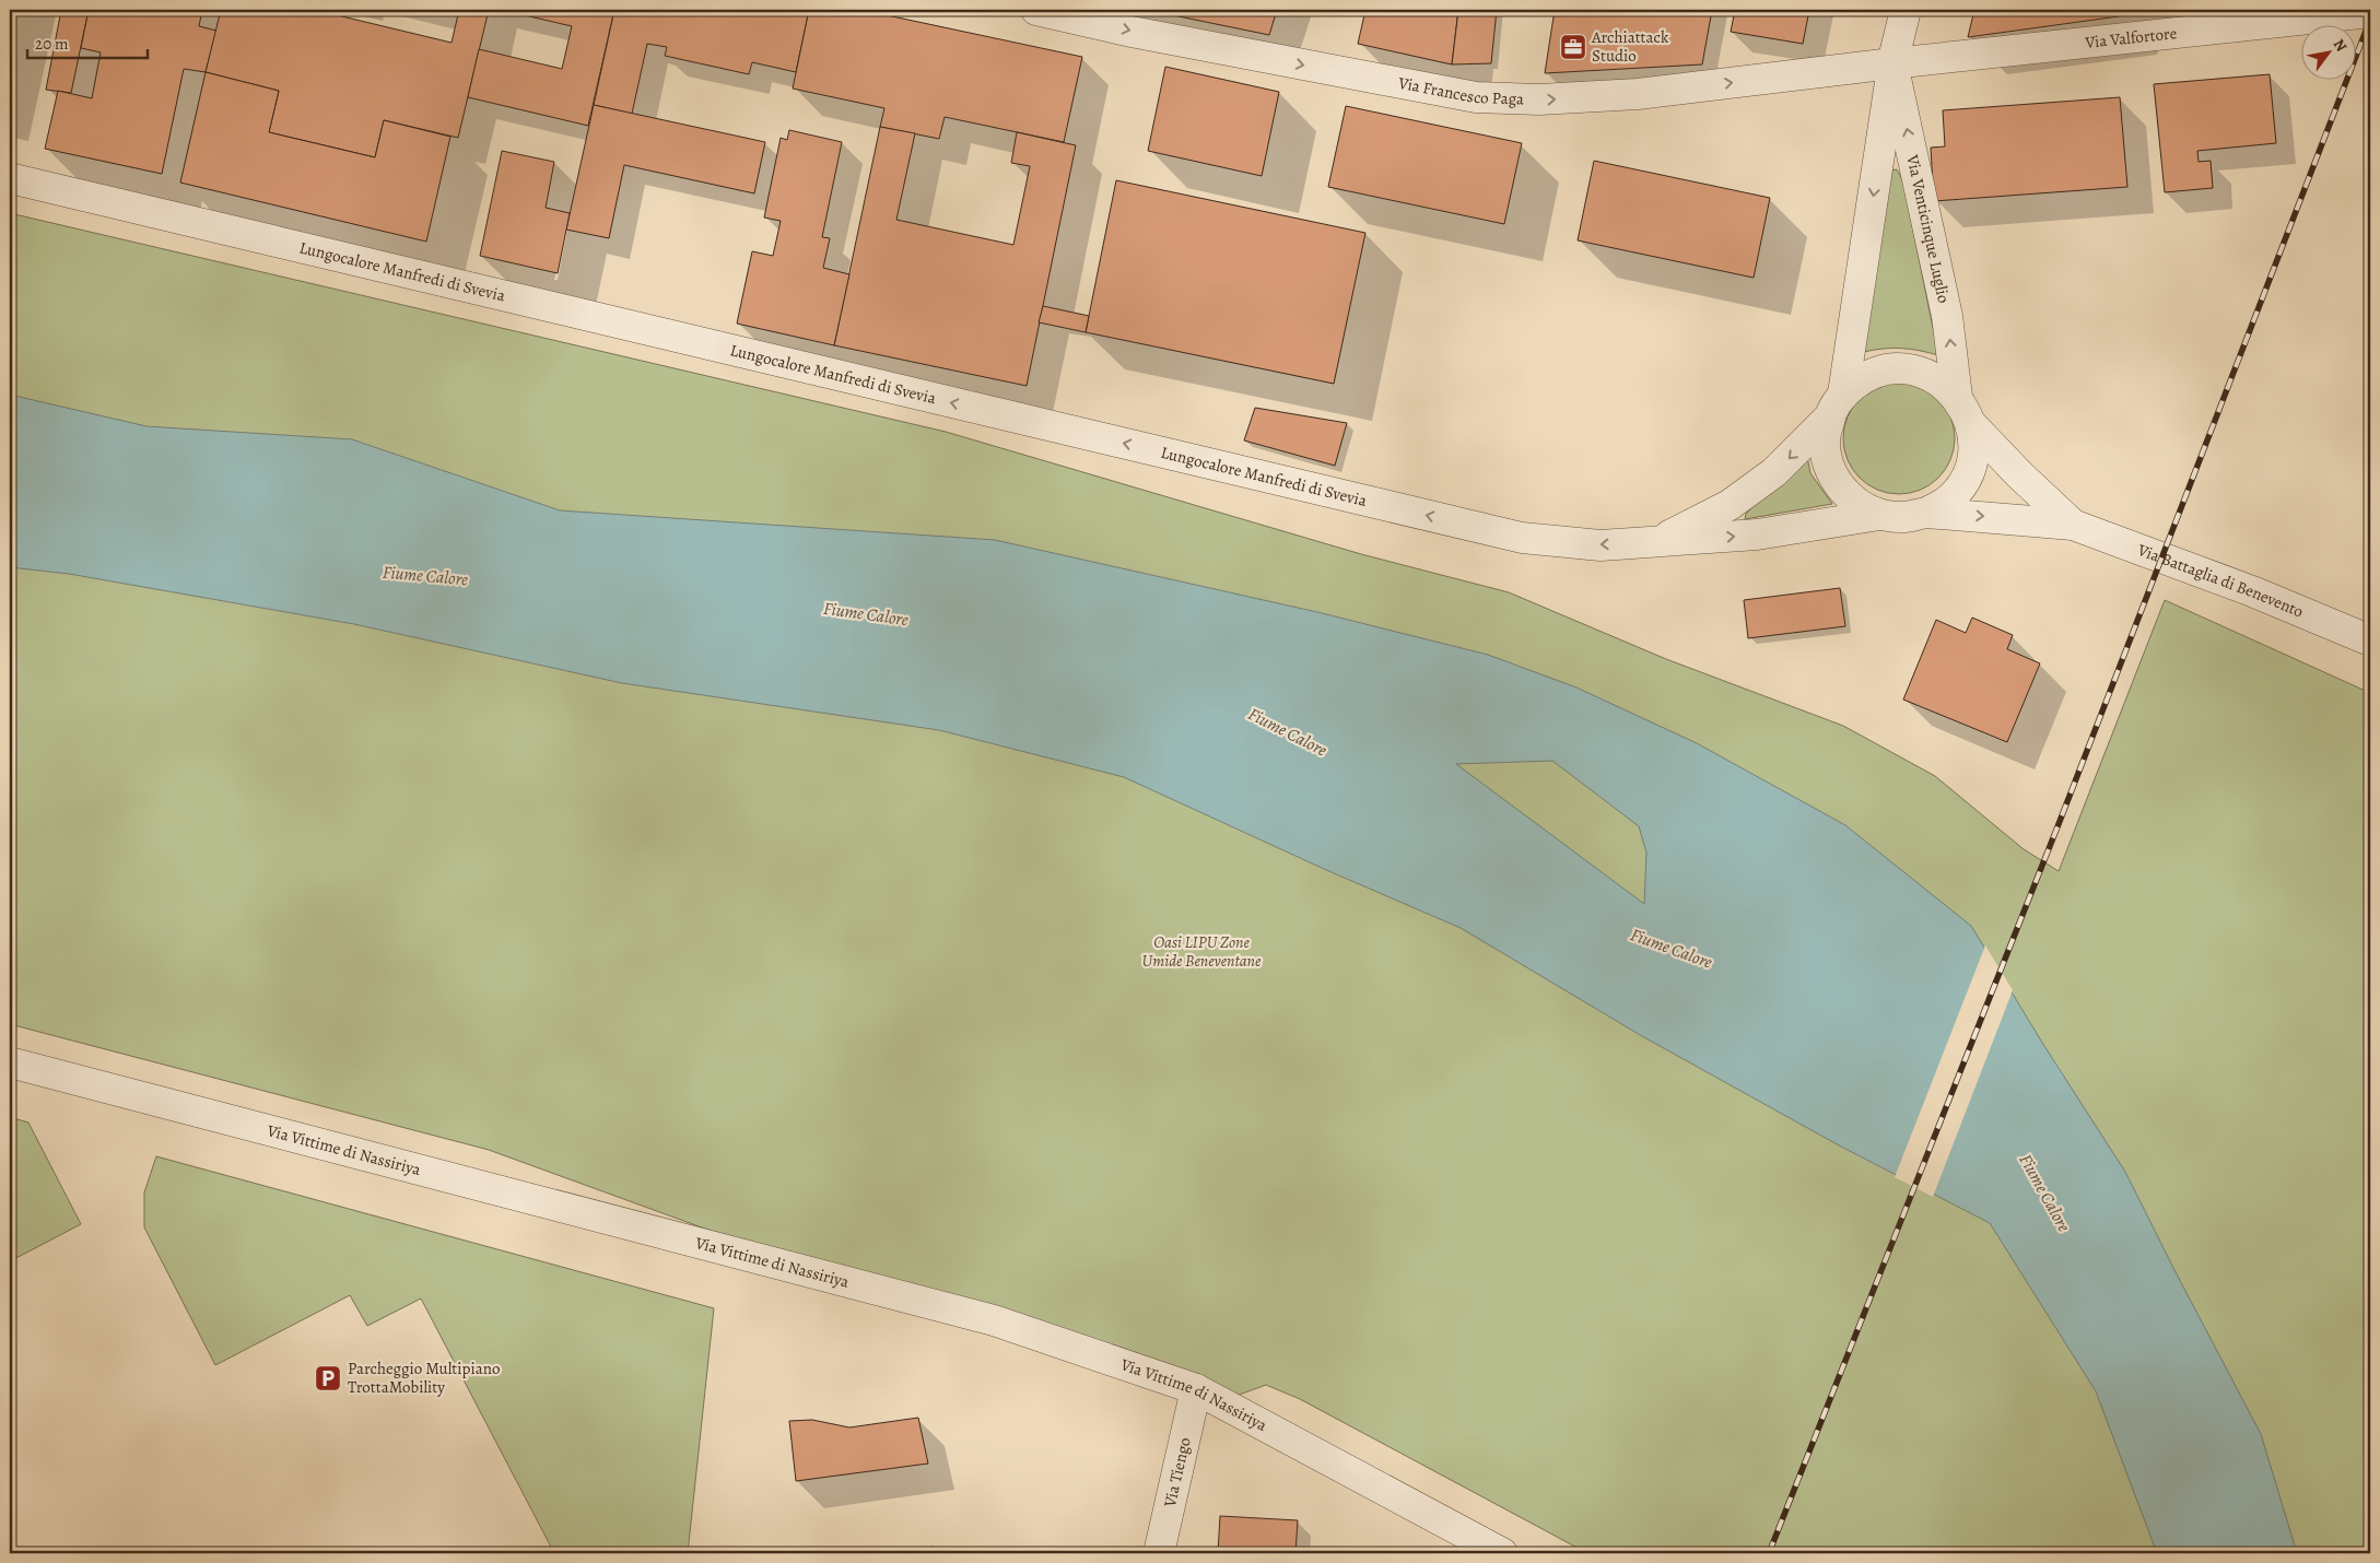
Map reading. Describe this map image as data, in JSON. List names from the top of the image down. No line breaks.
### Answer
{"streets":{"street":["Via Valfortore","Via Francesco Paga","Via Venticinque Luglio","Lungocalore Manfredi di Svevia","Via Battaglia di Benevento","Via Vittime di Nassiriya","Via Tiengo"]},"crossings":[["Via Valfortore","Via Francesco Paga"],["Via Valfortore","Via Venticinque Luglio"],["Via Francesco Paga","Via Venticinque Luglio"],["Via Venticinque Luglio","Lungocalore Manfredi di Svevia"],["Via Venticinque Luglio","Via Battaglia di Benevento"],["Lungocalore Manfredi di Svevia","Via Battaglia di Benevento"],["Via Vittime di Nassiriya","Via Tiengo"]],"one_way":["Via Francesco Paga"],"water":["Fiume Calore"],"parks":["Oasi LIPU Zone Umide Beneventane"],"places":{"office":["Archiattack Studio"],"parking":["Parcheggio Multipiano TrottaMobility"]},"scale_bar":"20 m","north":"top right"}
